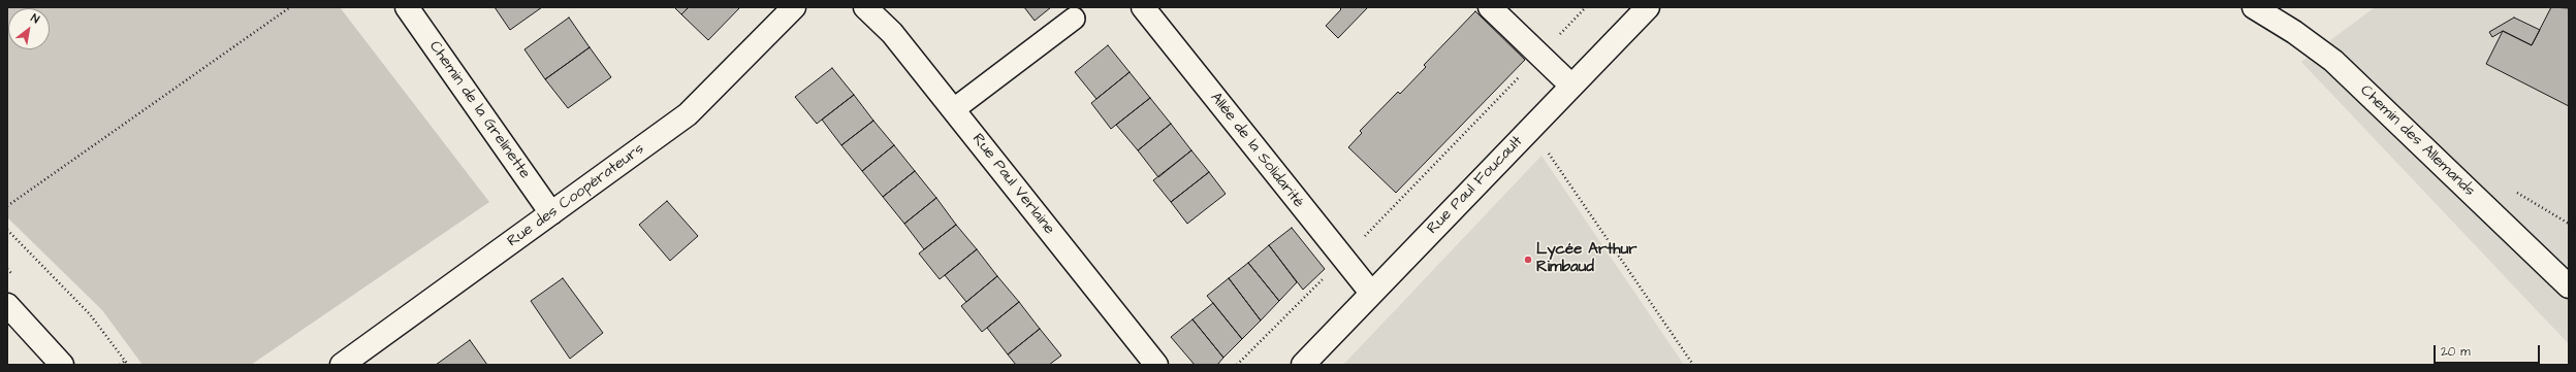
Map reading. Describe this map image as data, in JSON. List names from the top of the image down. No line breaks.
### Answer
{"streets":{"street":["Chemin de la Grelinette","Chemin des Allemands","Allée de la Solidarité","Rue Paul Verlaine","Rue Paul Foucault","Rue des Coopérateurs"]},"crossings":[["Chemin de la Grelinette","Rue des Coopérateurs"],["Allée de la Solidarité","Rue Paul Foucault"]],"places":["Lycée Arthur Rimbaud"],"scale_bar":"20 m","north":"top right"}
